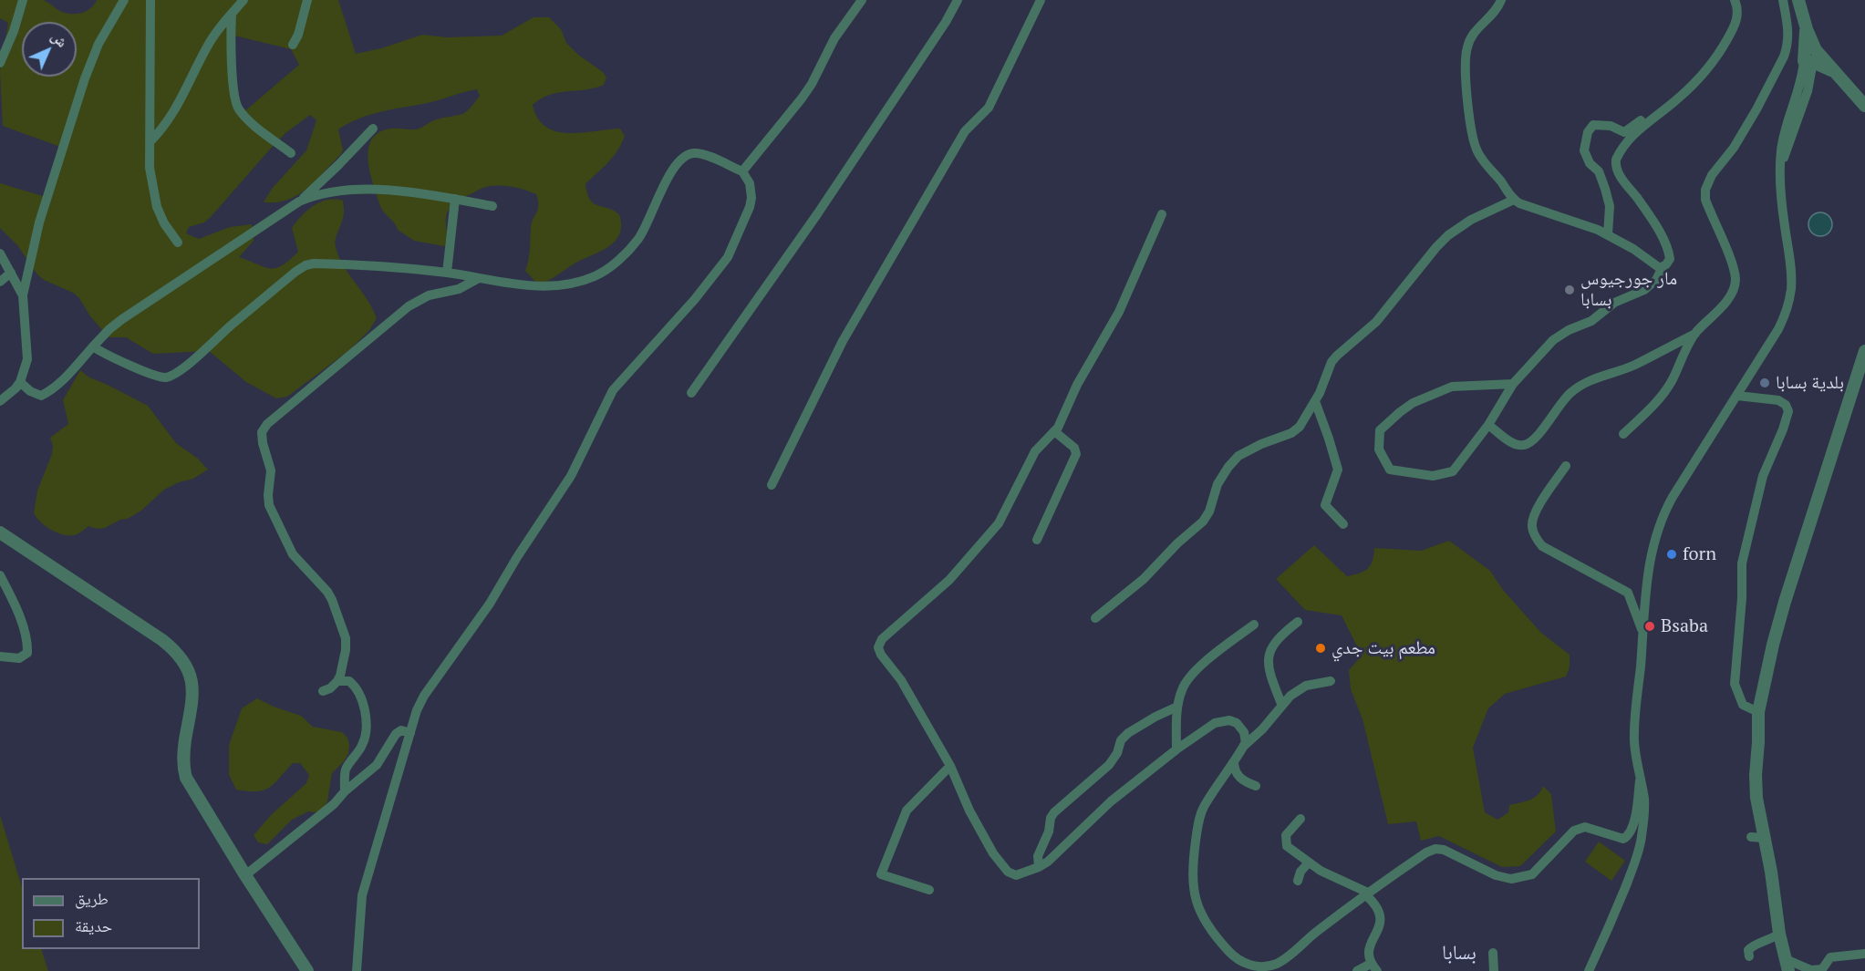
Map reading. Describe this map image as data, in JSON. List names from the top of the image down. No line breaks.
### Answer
{"districts":["بسابا"],"places":["مار جورجيوس بسابا","بلدية بسابا","forn","Bsaba","مطعم بيت جدي"],"legend":["طريق","حديقة"],"north":"top right"}
